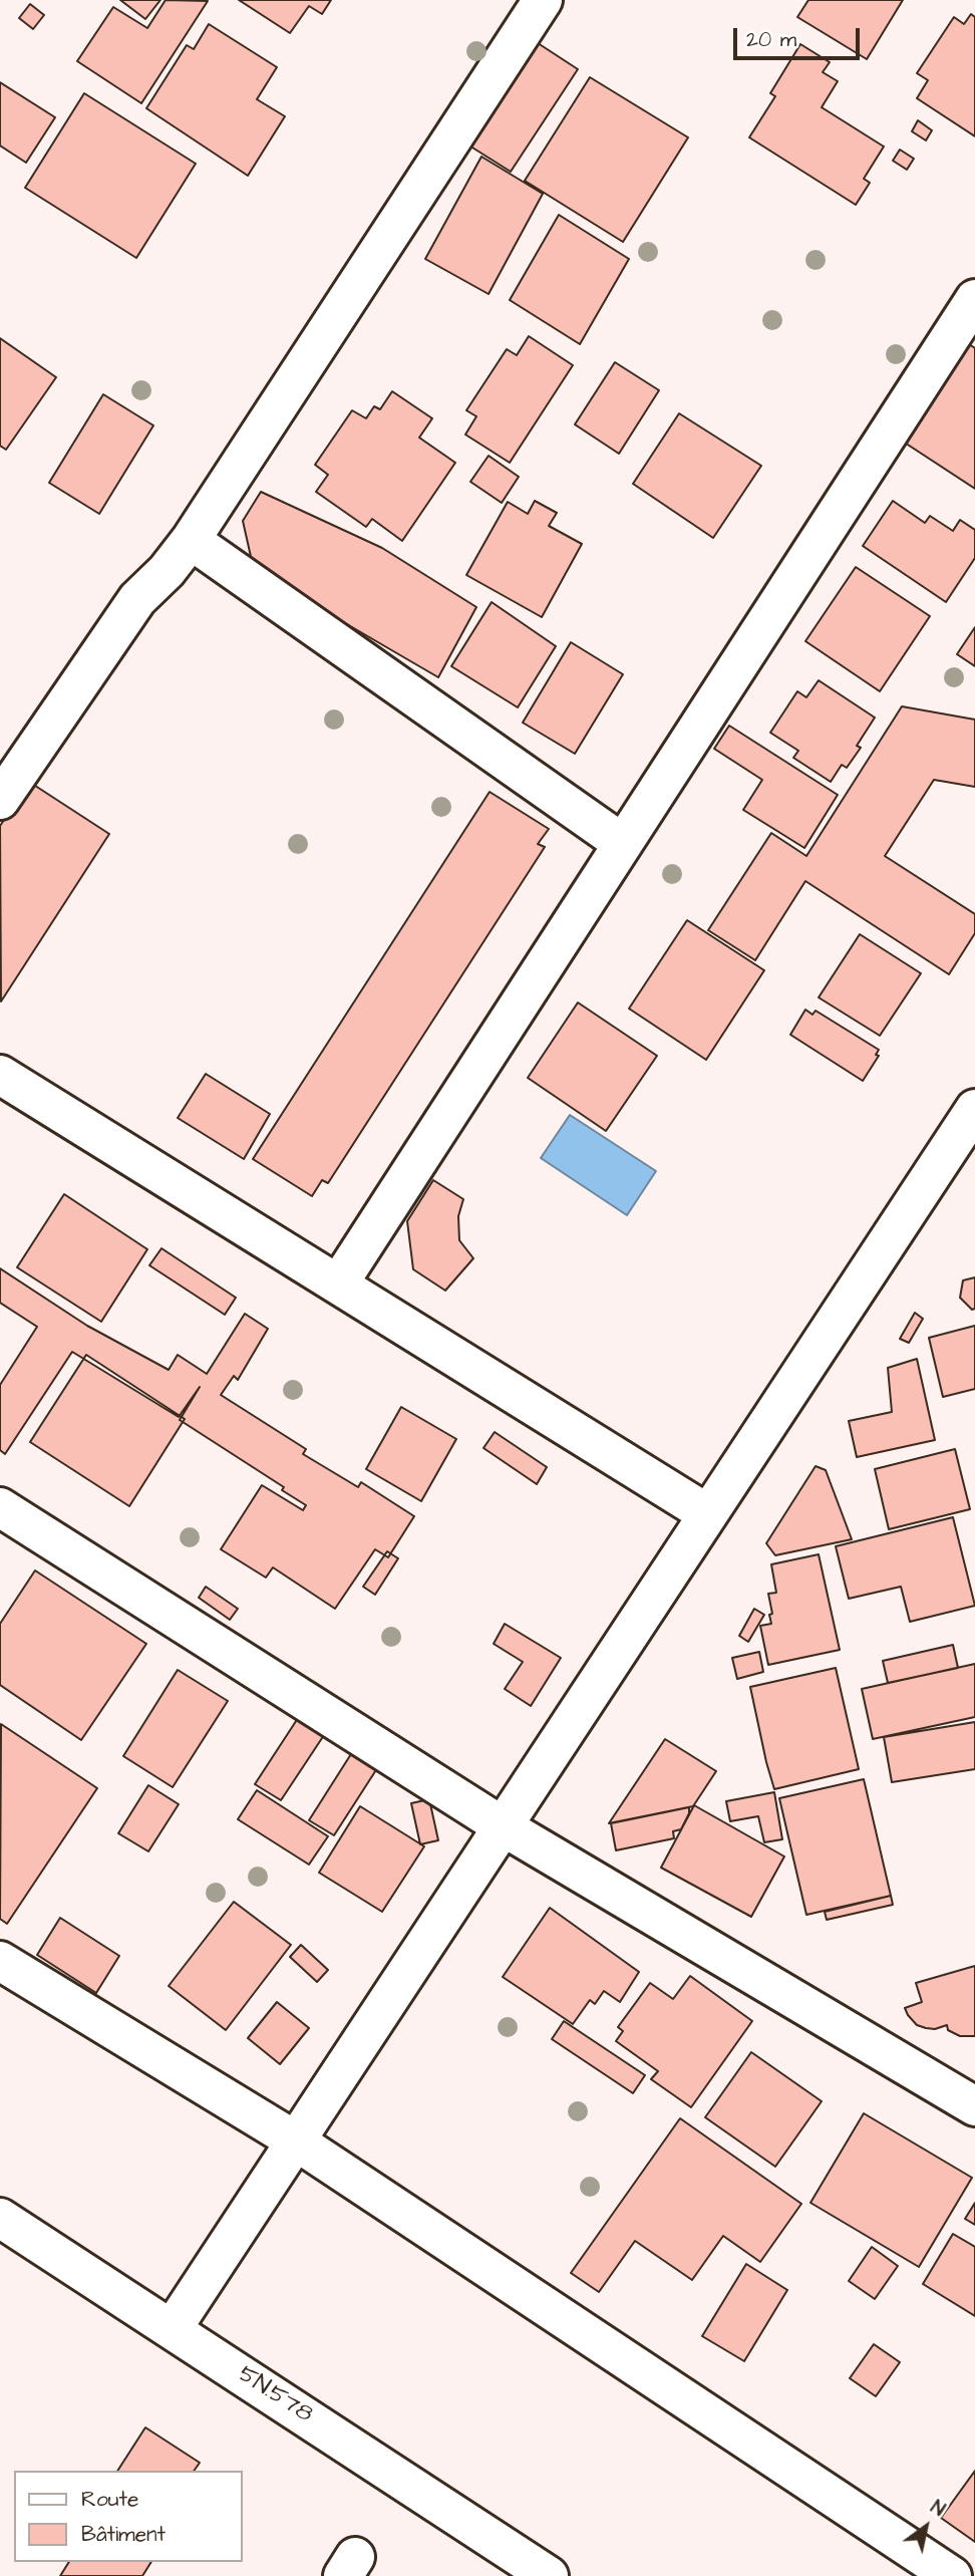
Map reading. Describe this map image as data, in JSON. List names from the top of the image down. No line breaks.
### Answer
{"streets":{"street":["5N.578"]},"legend":["Route","Bâtiment"],"scale_bar":"20 m","north":"top right"}
